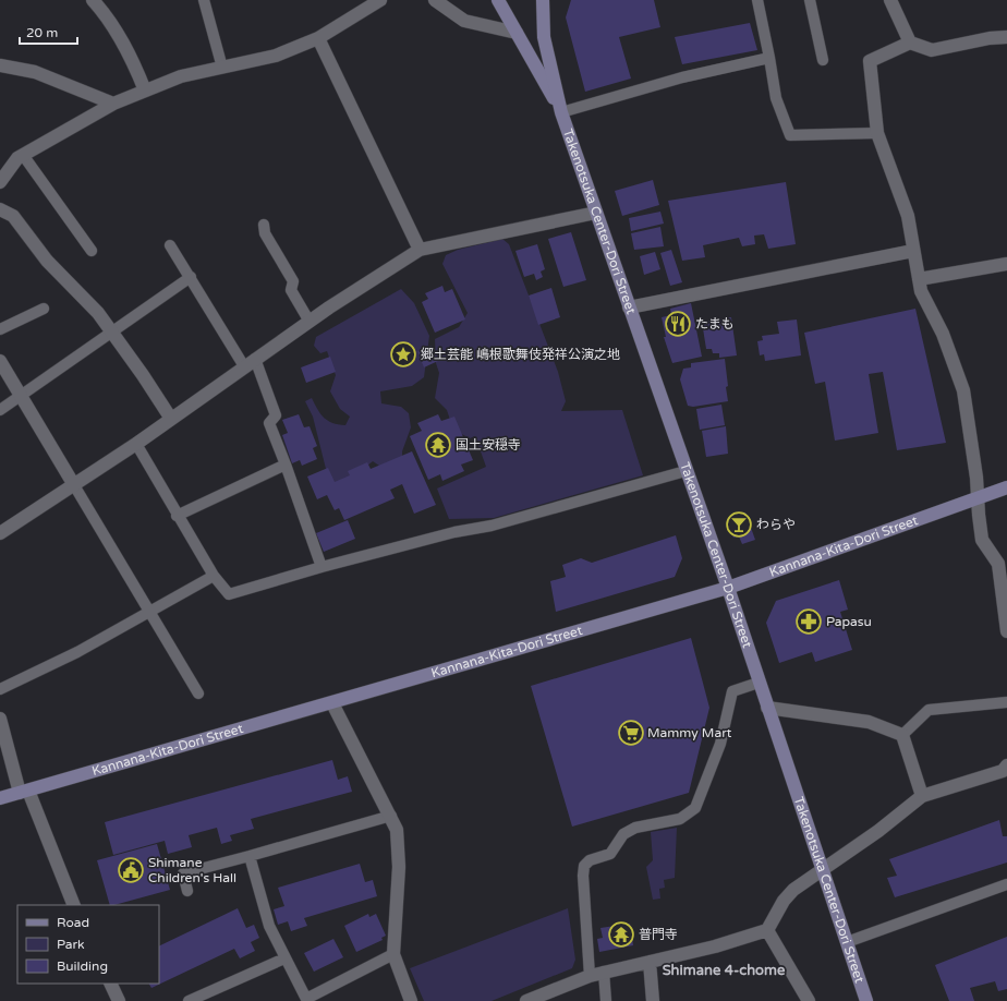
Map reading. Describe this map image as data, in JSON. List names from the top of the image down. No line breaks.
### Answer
{"streets":{"street":["Takenotsuka Center-Dori Street","Kannana-Kita-Dori Street"]},"crossings":[["Takenotsuka Center-Dori Street","Kannana-Kita-Dori Street"]],"districts":["Shimane 4-chome"],"places":{"restaurant":["たまも"],"place":["郷土芸能 嶋根歌舞伎発祥公演之地"],"temple":["国土安穏寺","普門寺"],"bar":["わらや"],"pharmacy":["Papasu"],"supermarket":["Mammy Mart"],"public building":["Shimane Children's Hall"]},"legend":["Road","Park","Building"],"scale_bar":"20 m"}
